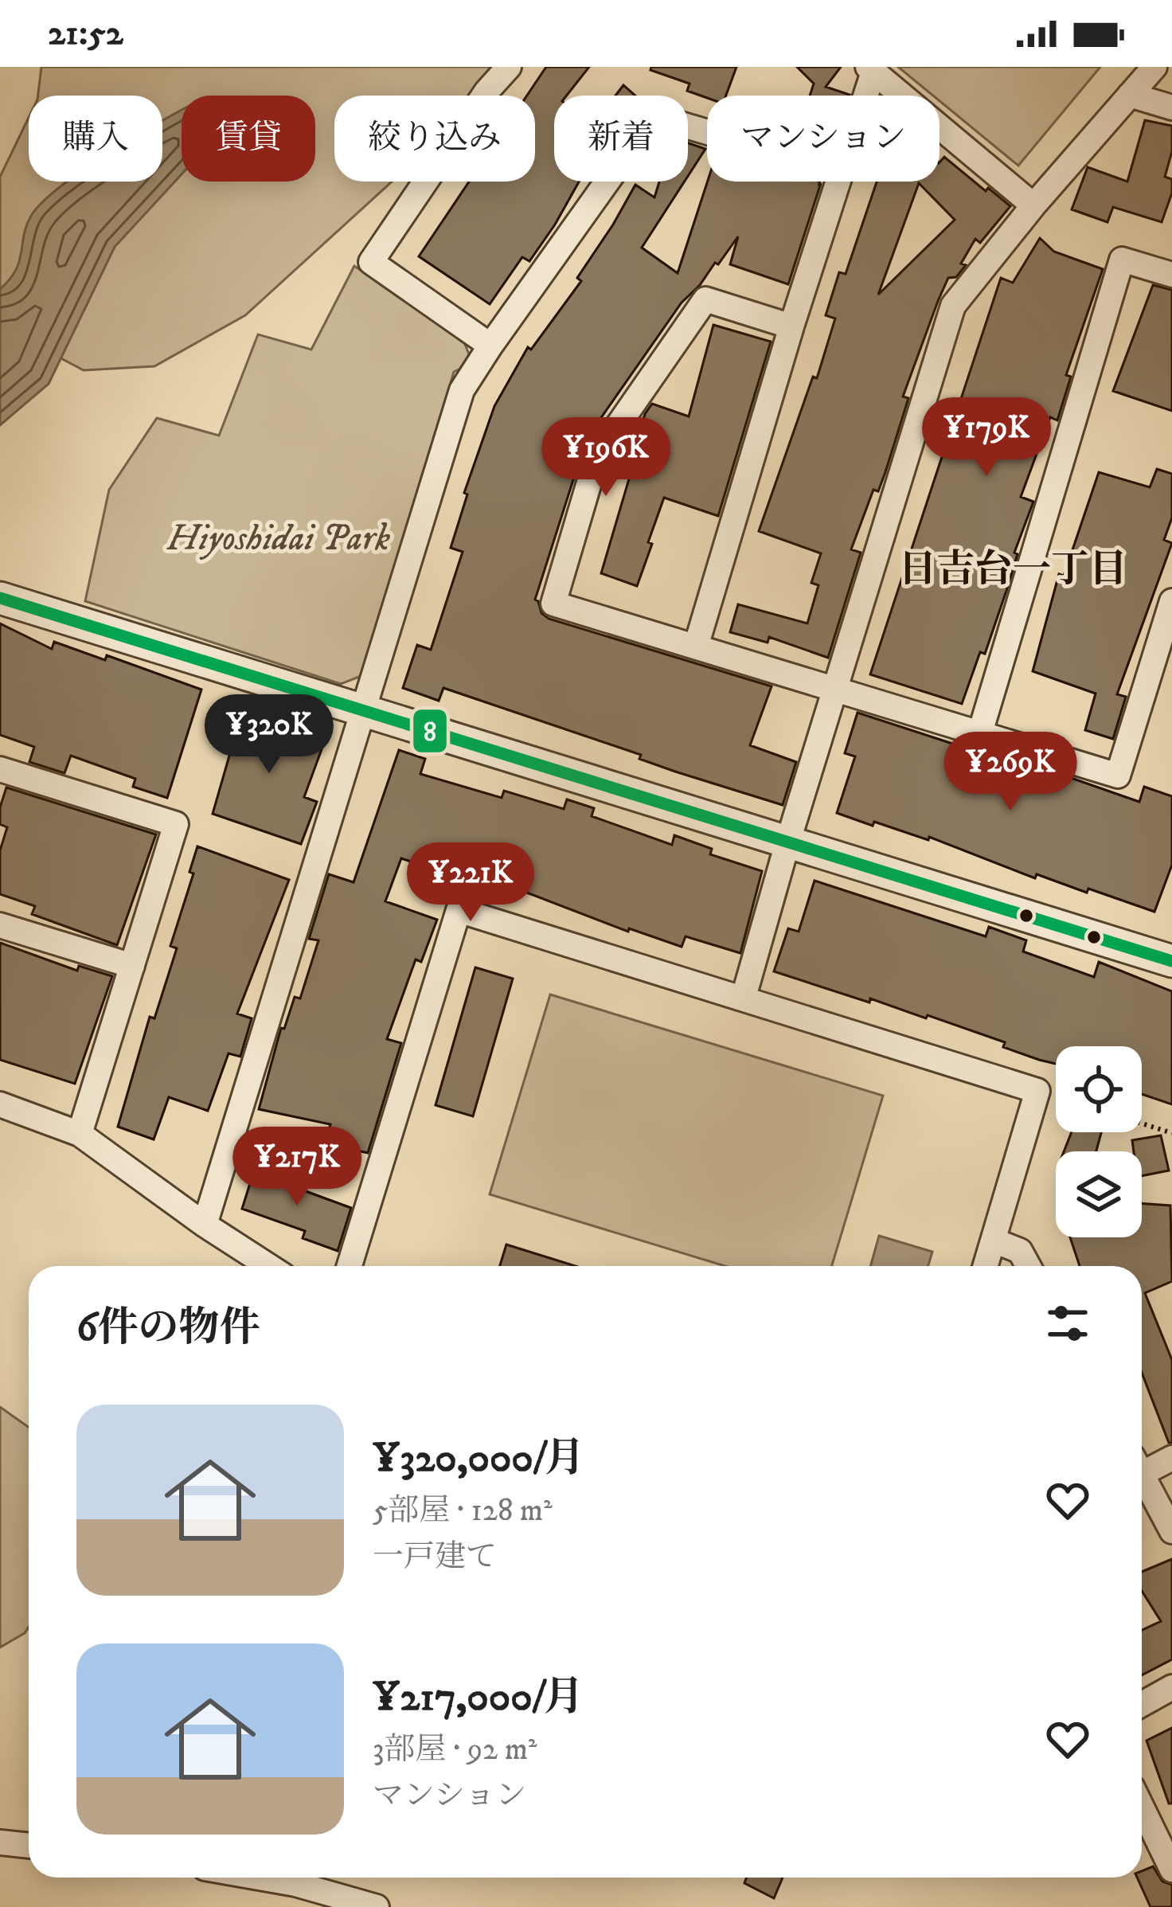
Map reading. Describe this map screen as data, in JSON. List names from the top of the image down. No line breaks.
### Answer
{"districts":["日吉台一丁目"],"parks":["Hiyoshidai Park"],"lines":["transit line 8"],"page":{"status":"21:52","chip":["購入","賃貸","絞り込み","新着","マンション"],"price":["¥179K","¥196K","¥320K","¥269K","¥221K","¥217K"],"heading":"6件の物件","list":[{"name":"¥320,000/月","note":"5部屋 · 128 m² · 一戸建て"},{"name":"¥217,000/月","note":"3部屋 · 92 m² · マンション"}]}}
